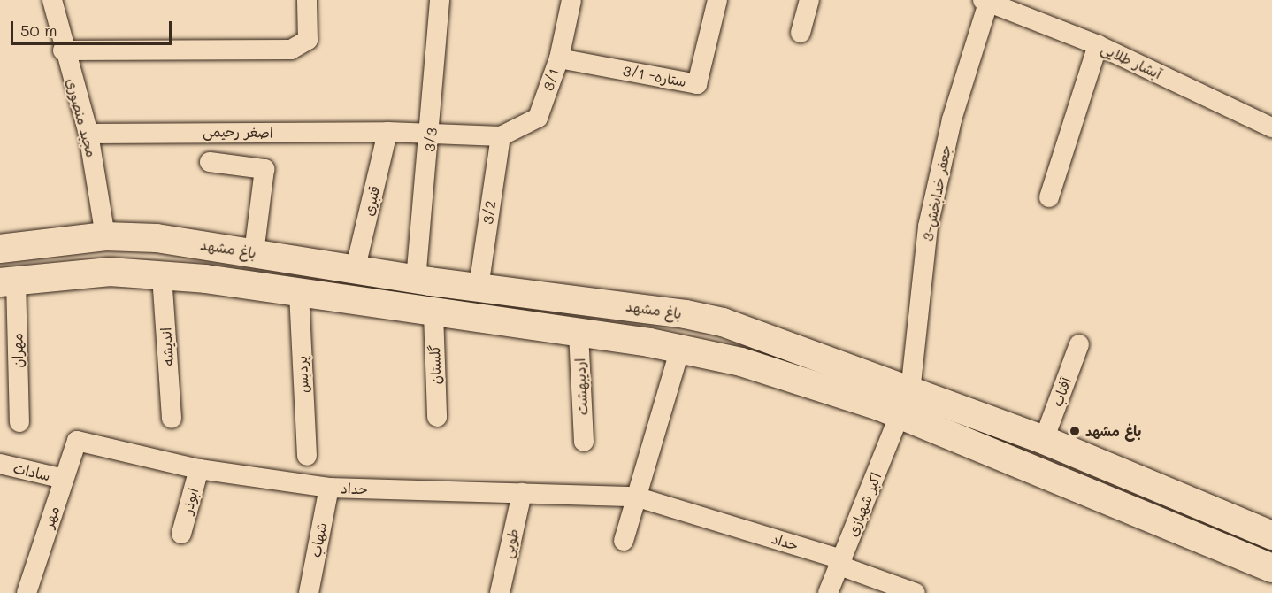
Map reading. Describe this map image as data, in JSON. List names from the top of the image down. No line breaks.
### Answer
{"streets":{"main road":["باغ مشهد"],"street":["آبشار طلایی","ستاره- 3/1","3/1","مجید منصوری","اصغر رحیمی","3/3","جعفر خدابخش-3","قنبری","3/2","اندیشه","مهران","گلستان","پردیس","اردیبهشت","آفتاب","سادات","حداد","ابوذر","اکبر شهبازی","مهر","شهاب","طوبی"]},"crossings":[["آبشار طلایی","جعفر خدابخش-3"],["ستاره- 3/1","3/1"],["3/1","اصغر رحیمی"],["3/1","3/2"],["مجید منصوری","اصغر رحیمی"],["مجید منصوری","باغ مشهد"],["اصغر رحیمی","3/3"],["اصغر رحیمی","قنبری"],["اصغر رحیمی","3/2"],["3/3","باغ مشهد"],["جعفر خدابخش-3","باغ مشهد"],["جعفر خدابخش-3","اکبر شهبازی"],["قنبری","باغ مشهد"],["3/2","باغ مشهد"],["باغ مشهد","اندیشه"],["باغ مشهد","مهران"],["باغ مشهد","گلستان"],["باغ مشهد","پردیس"],["باغ مشهد","اردیبهشت"],["باغ مشهد","آفتاب"],["باغ مشهد","اکبر شهبازی"],["سادات","مهر"],["حداد","ابوذر"],["حداد","اکبر شهبازی"],["حداد","مهر"],["حداد","شهاب"],["حداد","طوبی"]],"places":["باغ مشهد"],"scale_bar":"50 m"}
